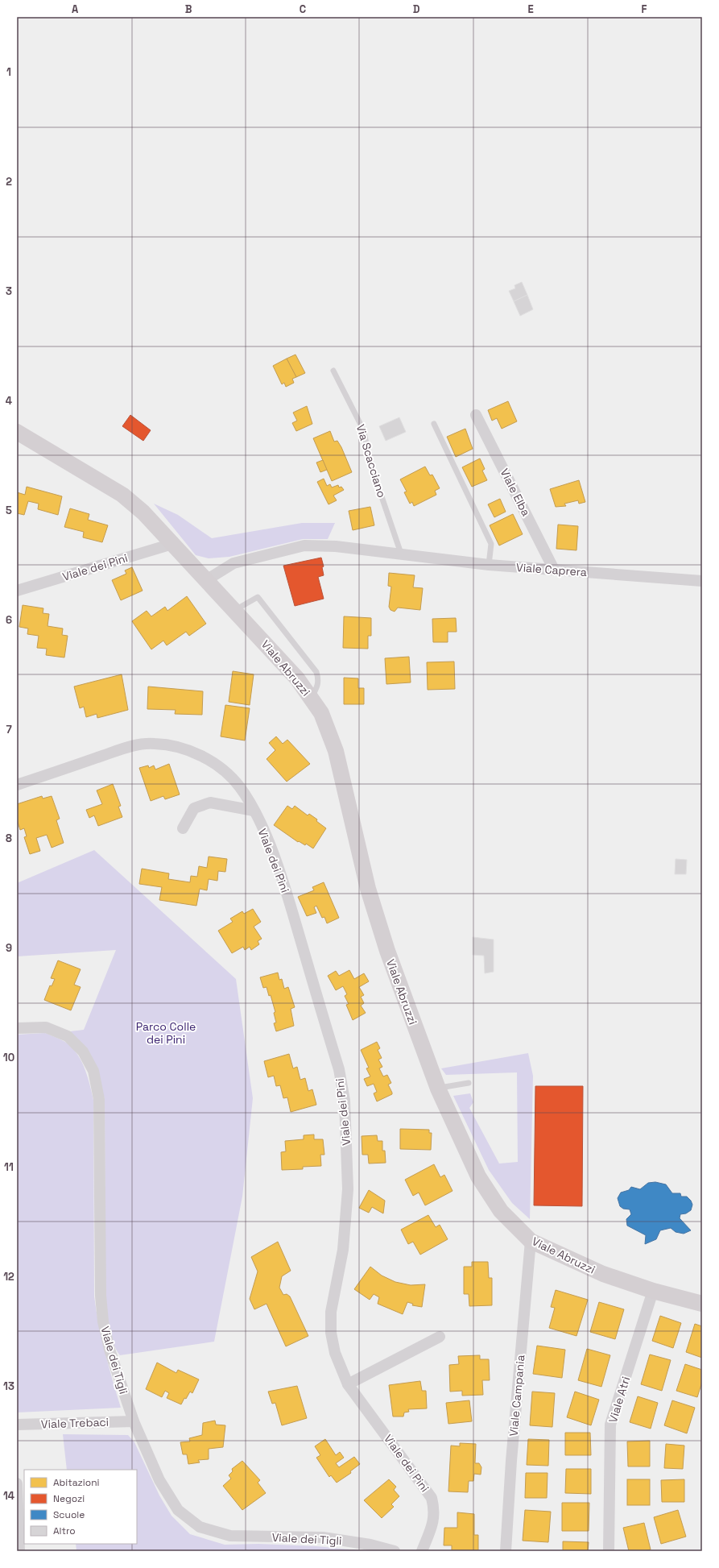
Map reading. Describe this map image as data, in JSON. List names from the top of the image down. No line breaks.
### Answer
{"streets":{"street":["Viale Elba","Viale dei Pini","Viale Caprera","Viale Abruzzi","Viale dei Tigli","Viale Campania","Viale Atri","Viale Trebaci"],"lane":["Via Scacciano"]},"crossings":[["Via Scacciano","Viale Caprera"],["Viale Elba","Viale Caprera"],["Viale dei Pini","Viale Abruzzi"],["Viale Caprera","Viale Abruzzi"],["Viale Abruzzi","Viale Campania"],["Viale Abruzzi","Viale Atri"],["Viale dei Tigli","Viale Trebaci"]],"parks":["Parco Colle dei Pini"],"legend":["Abitazioni","Negozi","Scuole","Altro"],"grid":{"columns":["A","B","C","D","E","F"],"rows":["1","2","3","4","5","6","7","8","9","10","11","12","13","14"]}}
